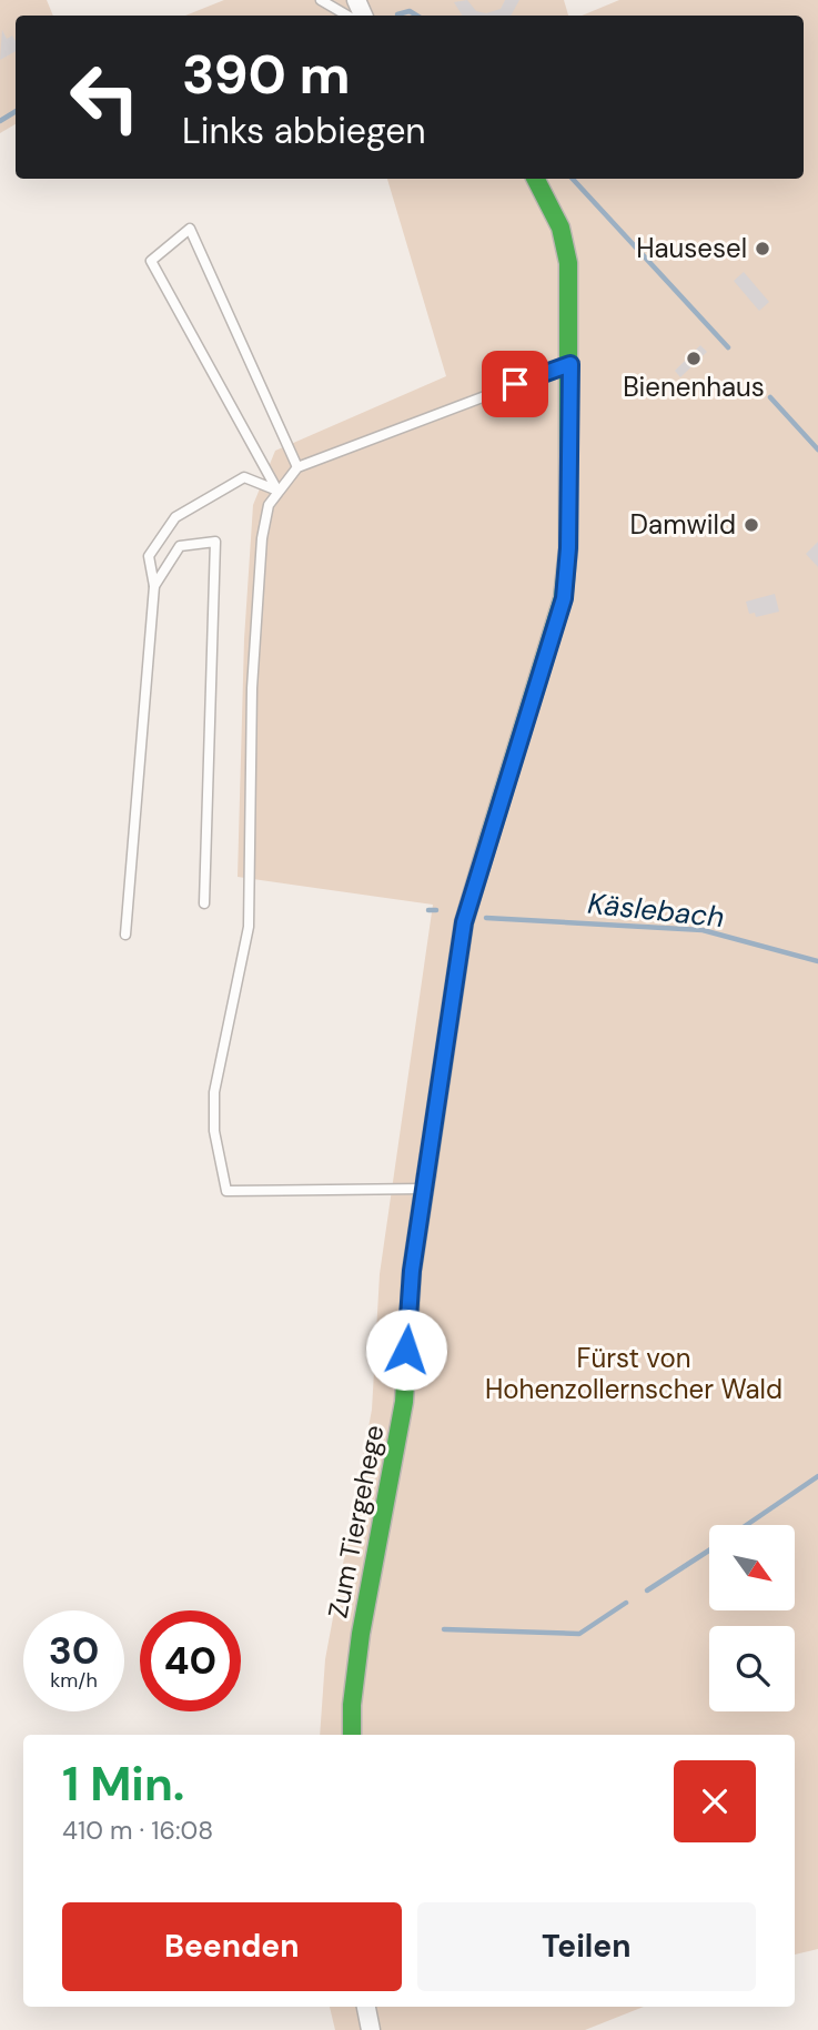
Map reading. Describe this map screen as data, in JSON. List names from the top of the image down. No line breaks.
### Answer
{"streets":{"street":["Zum Tiergehege"]},"water":["Käslebach"],"parks":["Fürst von Hohenzollernscher Wald"],"places":["Hausesel","Bienenhaus","Damwild"],"north":"bottom right","page":{"turn":["390 m","Links abbiegen"],"speed":"30 km/h","limit":"40","heading":["1 Min.","410 m · 16:08"],"buttons":["Beenden","Teilen"]}}
